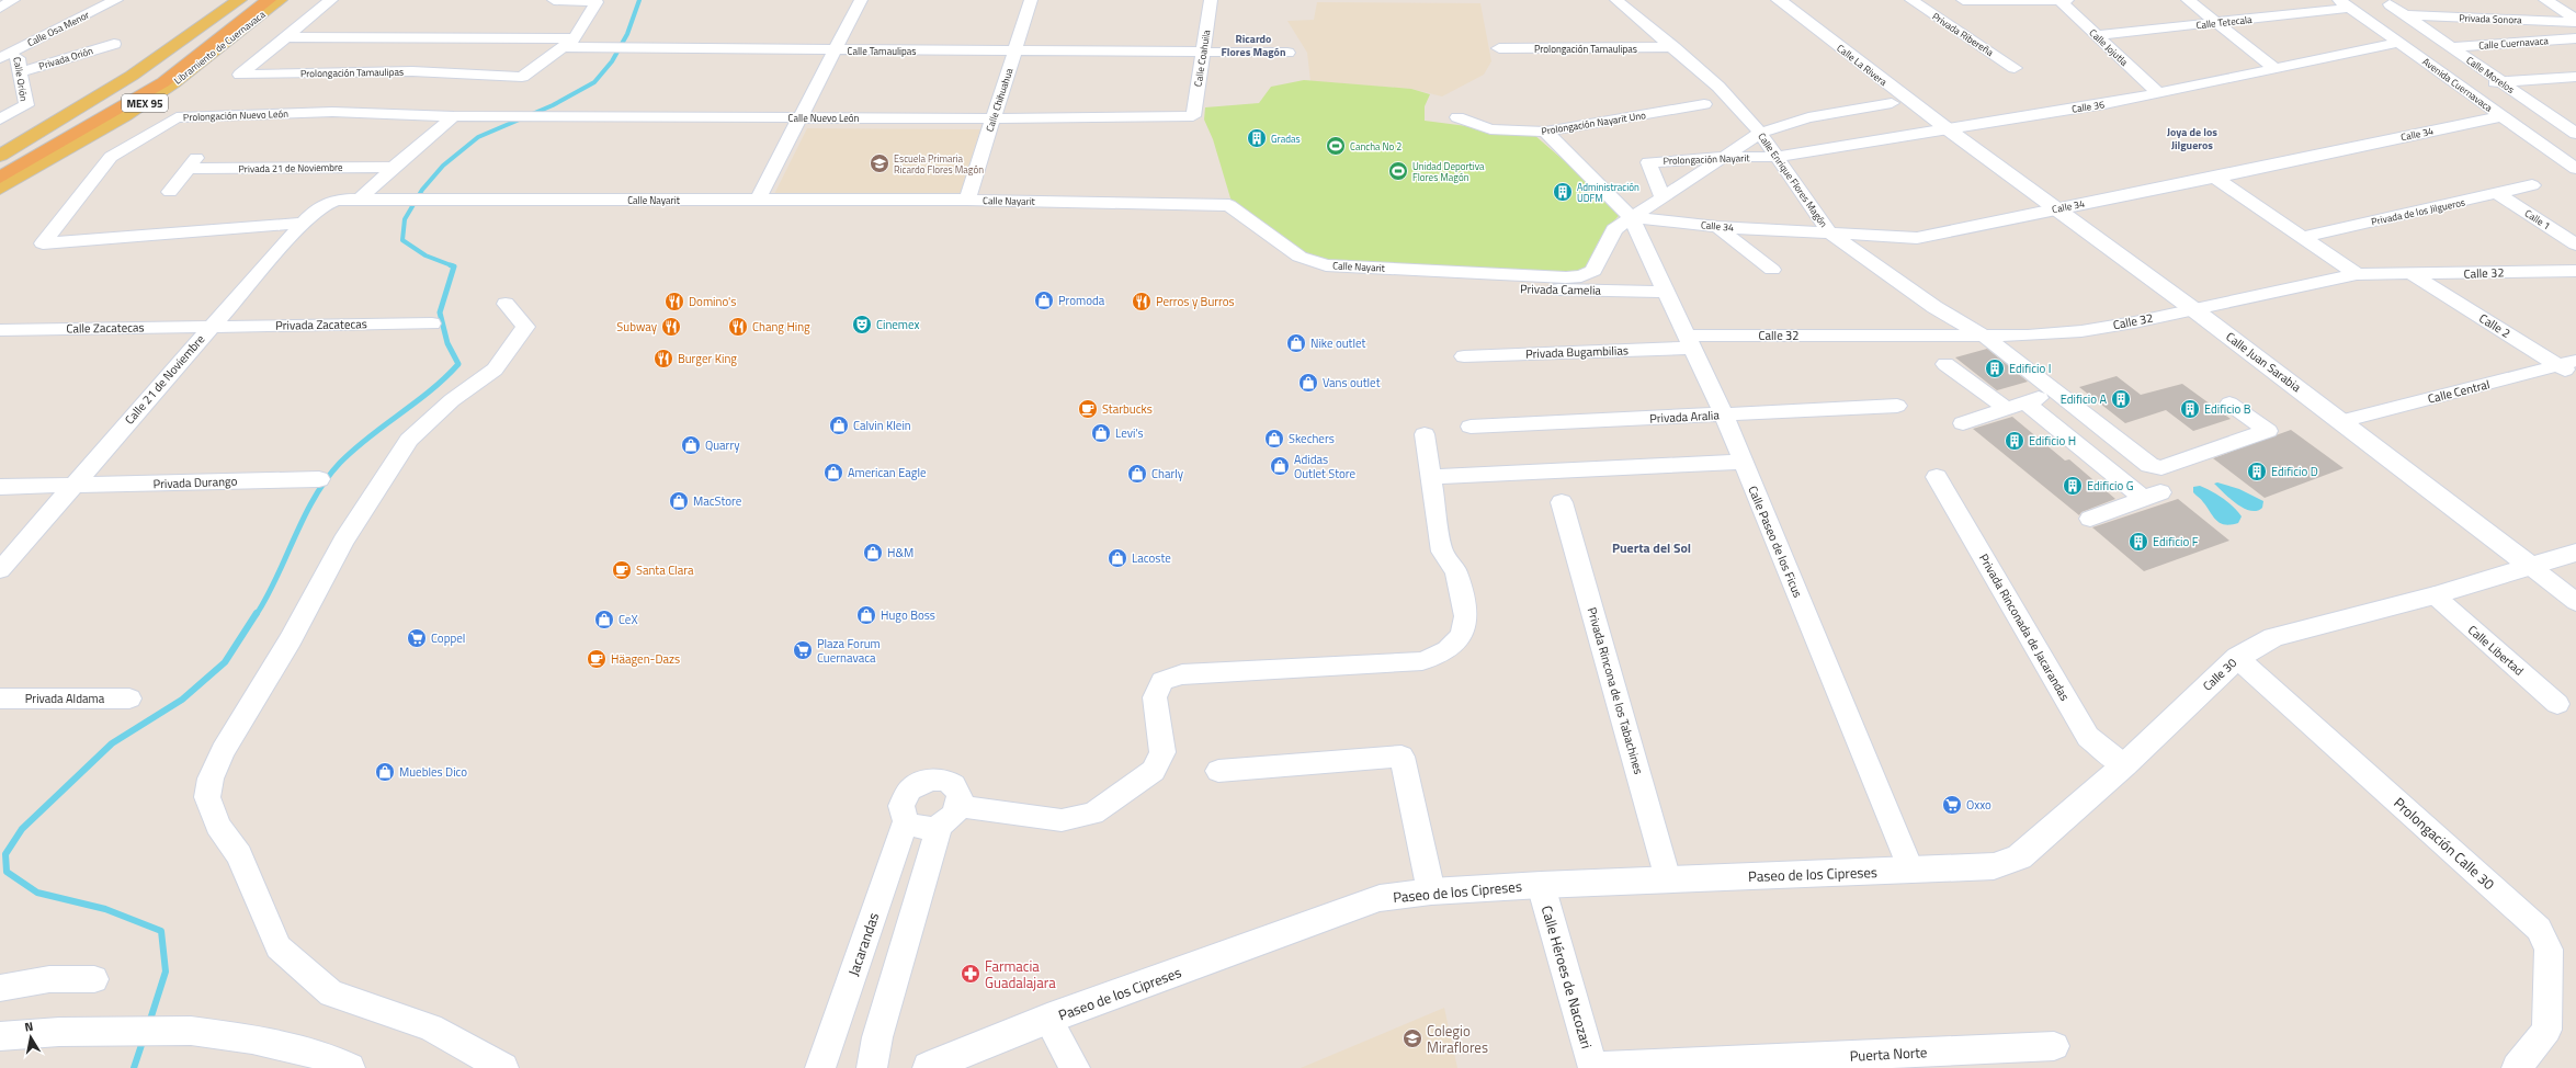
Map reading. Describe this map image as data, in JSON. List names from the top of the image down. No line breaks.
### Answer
{"streets":{"highway":["MEX 95"],"main road":["Libramiento de Cuernavaca"],"street":["Privada Sonora","Calle Tetecala","Calle Osa Menor","Privada Ribereña","Calle Cuernavaca","Calle Jojutla","Prolongación Tamaulipas","Calle Tamaulipas","Privada Orión","Calle Coahuila","Calle La Rivera","Calle Morelos","Calle Orión","Avenida Cuernavaca","Calle Chihuahua","Calle 36","Prolongación Nuevo León","Calle Nuevo León","Prolongación Nayarit Uno","Calle 34","Prolongación Nayarit","Privada 21 de Noviembre","Calle Enrique Flores Magón","Calle Nayarit","Privada de los Jilgueros","Calle 1","Calle 32","Privada Camelia","Privada Zacatecas","Calle 2","Calle Zacatecas","Privada Bugambilias","Calle Juan Sarabia","Calle 21 de Noviembre","Calle Central","Privada Aralia","Privada Durango","Calle Paseo de los Ficus","Privada Rinconada de Jacarandas","Calle Libertad","Calle 30","Privada Rincona de los Tabachines","Privada Aldama","Prolongación Calle 30","Paseo de los Cipreses","Jacarandas","Calle Héroes de Nacozari","Puerta Norte"]},"crossings":[["Privada Sonora","Calle Morelos"],["Calle Tetecala","Calle Jojutla"],["Calle Tetecala","Avenida Cuernavaca"],["Calle Osa Menor","Calle Orión"],["Calle Cuernavaca","Calle Morelos"],["Calle Jojutla","Calle 36"],["Prolongación Tamaulipas","Calle Tamaulipas"],["Prolongación Tamaulipas","Calle Enrique Flores Magón"],["Calle Tamaulipas","Calle Coahuila"],["Calle Tamaulipas","Calle Chihuahua"],["Privada Orión","Calle Orión"],["Calle Coahuila","Calle Nuevo León"],["Calle La Rivera","Calle 36"],["Calle La Rivera","Calle Juan Sarabia"],["Avenida Cuernavaca","Calle 36"],["Avenida Cuernavaca","Calle 34"],["Calle Chihuahua","Calle Nuevo León"],["Calle Chihuahua","Calle Nayarit"],["Calle 36","Prolongación Nayarit"],["Calle 36","Calle Enrique Flores Magón"],["Calle 36","Calle Juan Sarabia"],["Prolongación Nuevo León","Calle Nuevo León"],["Prolongación Nuevo León","Calle 21 de Noviembre"],["Prolongación Nayarit Uno","Calle Paseo de los Ficus"],["Calle 34","Calle Enrique Flores Magón"],["Calle 34","Calle Nayarit"],["Calle 34","Calle Juan Sarabia"],["Calle 34","Calle Paseo de los Ficus"],["Prolongación Nayarit","Calle Enrique Flores Magón"],["Prolongación Nayarit","Calle Nayarit"],["Calle Enrique Flores Magón","Calle Nayarit"],["Calle Enrique Flores Magón","Calle 32"],["Calle Nayarit","Calle 21 de Noviembre"],["Calle Nayarit","Calle Paseo de los Ficus"],["Privada de los Jilgueros","Calle 1"],["Calle 32","Calle 2"],["Calle 32","Privada Bugambilias"],["Calle 32","Calle Juan Sarabia"],["Calle 32","Calle Paseo de los Ficus"],["Privada Camelia","Calle Paseo de los Ficus"],["Privada Zacatecas","Calle Zacatecas"],["Privada Zacatecas","Calle 21 de Noviembre"],["Calle 2","Calle Central"],["Calle Zacatecas","Calle 21 de Noviembre"],["Privada Bugambilias","Calle Paseo de los Ficus"],["Calle Juan Sarabia","Calle Central"],["Calle Juan Sarabia","Calle 30"],["Calle 21 de Noviembre","Privada Durango"],["Privada Aralia","Calle Paseo de los Ficus"],["Calle Paseo de los Ficus","Calle 30"],["Calle Paseo de los Ficus","Paseo de los Cipreses"],["Privada Rinconada de Jacarandas","Calle 30"],["Calle Libertad","Calle 30"],["Calle 30","Prolongación Calle 30"],["Calle 30","Paseo de los Cipreses"],["Privada Rincona de los Tabachines","Paseo de los Cipreses"],["Paseo de los Cipreses","Calle Héroes de Nacozari"],["Calle Héroes de Nacozari","Puerta Norte"]],"districts":["Ricardo Flores Magón","Joya de los Jilgueros","Puerta del Sol"],"places":{"building":["Gradas","Administración UDFM","Edificio I","Edificio A","Edificio B","Edificio H","Edificio D","Edificio G","Edificio F"],"sports":["Cancha No 2","Unidad Deportiva Flores Magón"],"school or university":["Escuela Primaria Ricardo Flores Magón","Colegio Miraflores"],"shop":["Promoda","Nike outlet","Vans outlet","Calvin Klein","Levi's","Skechers","Quarry","Adidas Outlet Store","American Eagle","Charly","MacStore","H&M","Lacoste","Hugo Boss","CeX","Muebles Dico"],"restaurant":["Domino's","Perros y Burros","Subway","Chang Hing","Burger King"],"theatre":["Cinemex"],"cafe":["Starbucks","Santa Clara","Häagen-Dazs"],"supermarket":["Coppel","Plaza Forum Cuernavaca","Oxxo"],"pharmacy":["Farmacia Guadalajara"]},"north":"top"}
